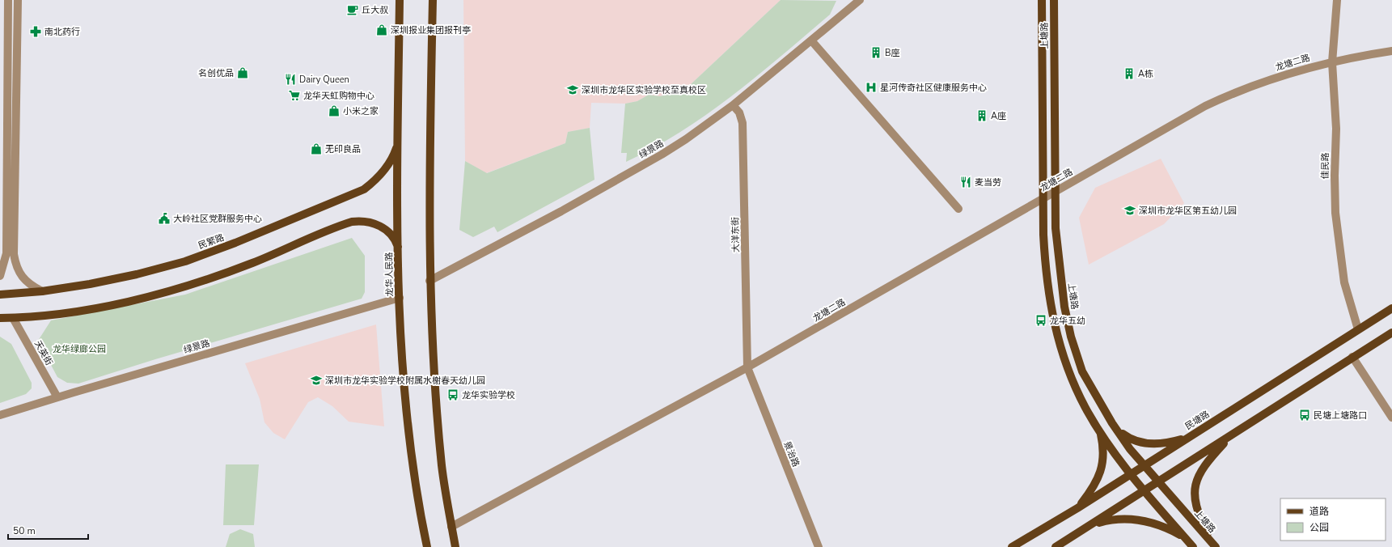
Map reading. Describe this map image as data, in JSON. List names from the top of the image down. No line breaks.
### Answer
{"streets":{"main road":["上塘路","民繁路","龙华人民路","民塘路"],"street":["龙塘二路","绿景路","佳民路","大洋东街","天英街","景治路"]},"crossings":[["上塘路","龙塘二路"],["上塘路","民塘路"],["龙塘二路","佳民路"],["龙塘二路","大洋东街"],["龙塘二路","景治路"],["绿景路","大洋东街"],["绿景路","龙华人民路"],["绿景路","天英街"],["佳民路","民塘路"],["大洋东街","景治路"],["民繁路","龙华人民路"]],"parks":["龙华绿廊公园"],"places":{"cafe":["丘大叔"],"shop":["深圳报业集团报刊亭","名创优品","小米之家","无印良品"],"pharmacy":["南北药行"],"building":["B座","A栋","A座"],"restaurant":["Dairy Queen","麦当劳"],"hospital":["星河传奇社区健康服务中心"],"school or university":["深圳市龙华区实验学校至真校区","深圳市龙华区第五幼儿园","深圳市龙华实验学校附属水榭春天幼儿园"],"supermarket":["龙华天虹购物中心"],"public building":["大岭社区党群服务中心"],"bus stop":["龙华五幼","龙华实验学校","民塘上塘路口"]},"legend":["道路","公园"],"scale_bar":"50 m"}
